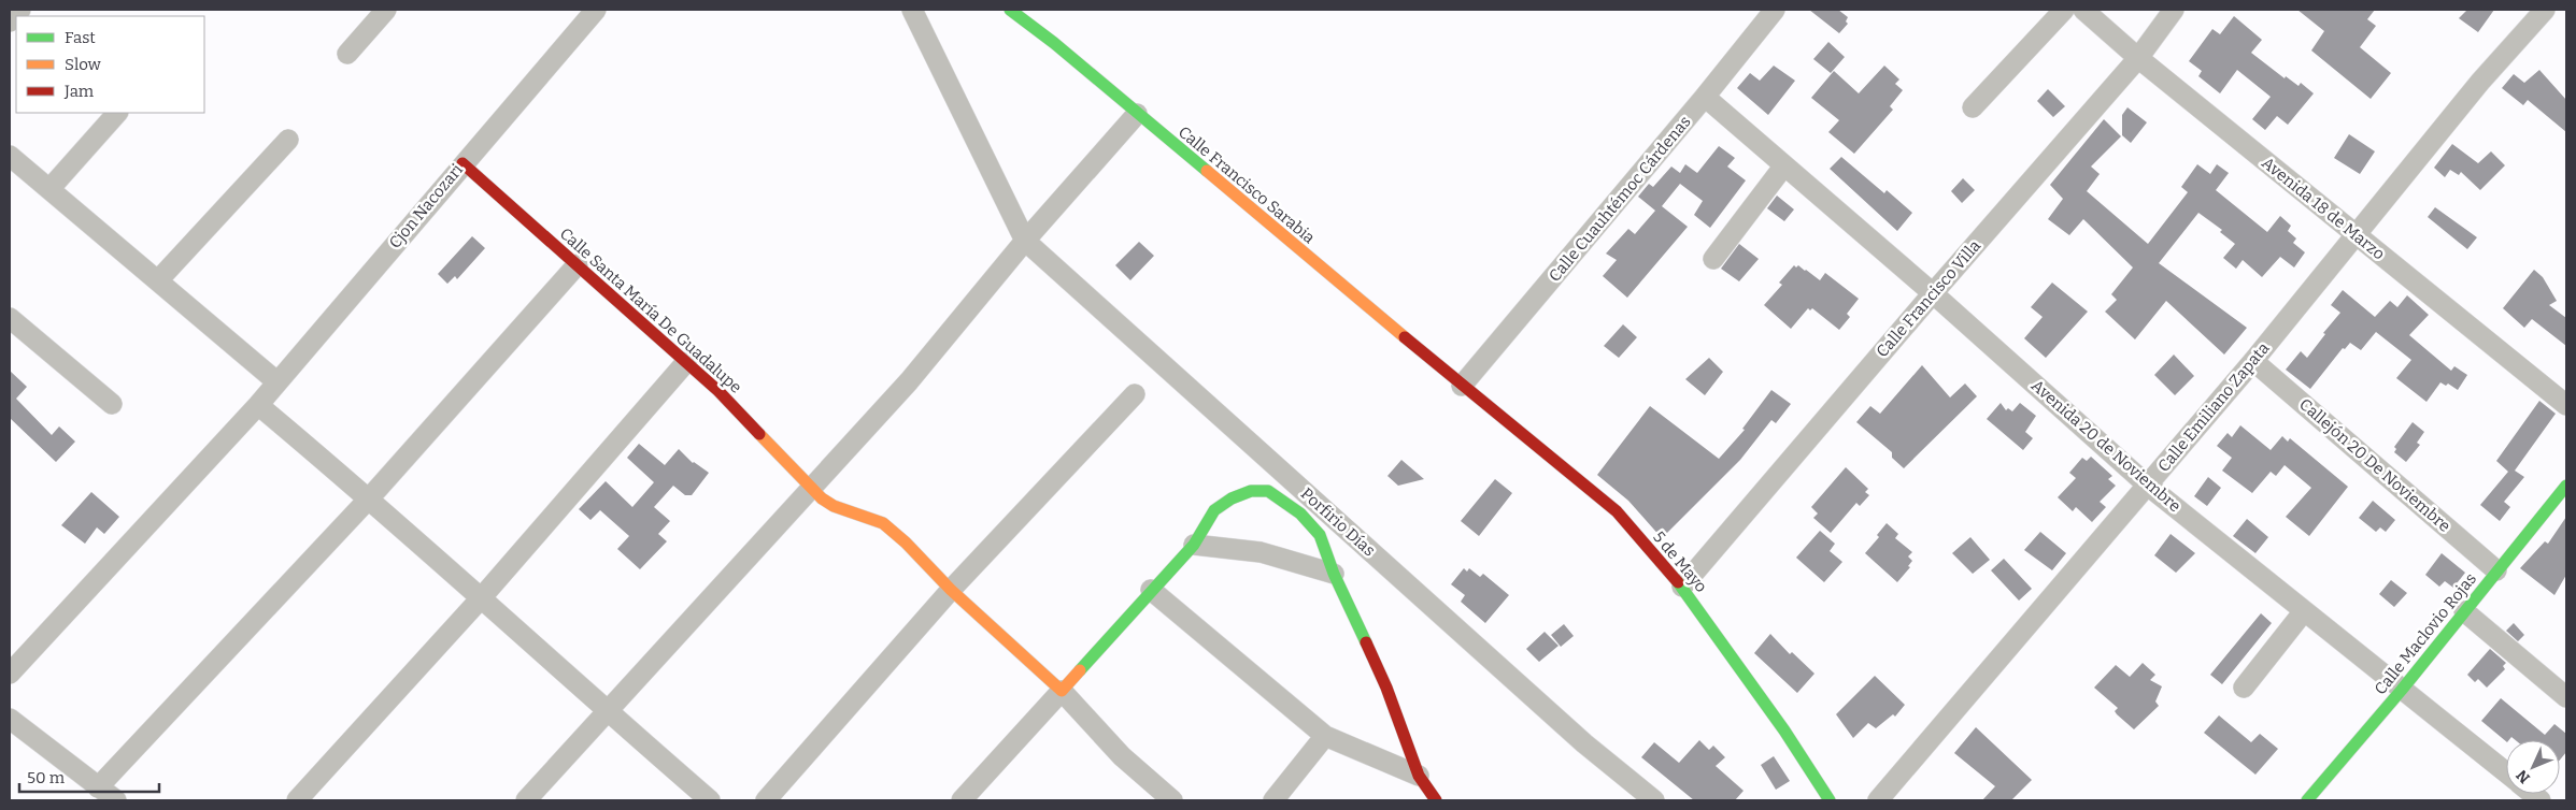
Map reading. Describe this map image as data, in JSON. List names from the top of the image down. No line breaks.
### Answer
{"streets":{"street":["Calle Francisco Sarabia","Calle Cuauhtémoc Cárdenas","Cjon Nacozari","Avenida 18 de Marzo","Calle Francisco Villa","Calle Santa María De Guadalupe","Calle Emiliano Zapata","Avenida 20 de Noviembre","Callejón 20 De Noviembre","Porfirio Días","5 de Mayo","Calle Maclovio Rojas"]},"crossings":[["Calle Francisco Sarabia","Calle Cuauhtémoc Cárdenas"],["Calle Francisco Sarabia","5 de Mayo"],["Calle Cuauhtémoc Cárdenas","Avenida 20 de Noviembre"],["Calle Cuauhtémoc Cárdenas","5 de Mayo"],["Cjon Nacozari","Calle Santa María De Guadalupe"],["Avenida 18 de Marzo","Calle Francisco Villa"],["Avenida 18 de Marzo","Calle Emiliano Zapata"],["Calle Francisco Villa","Avenida 20 de Noviembre"],["Calle Francisco Villa","5 de Mayo"],["Calle Emiliano Zapata","Avenida 20 de Noviembre"],["Calle Emiliano Zapata","Callejón 20 De Noviembre"],["Avenida 20 de Noviembre","Calle Maclovio Rojas"],["Callejón 20 De Noviembre","Calle Maclovio Rojas"]],"legend":["Fast","Slow","Jam"],"scale_bar":"50 m","north":"bottom left"}
